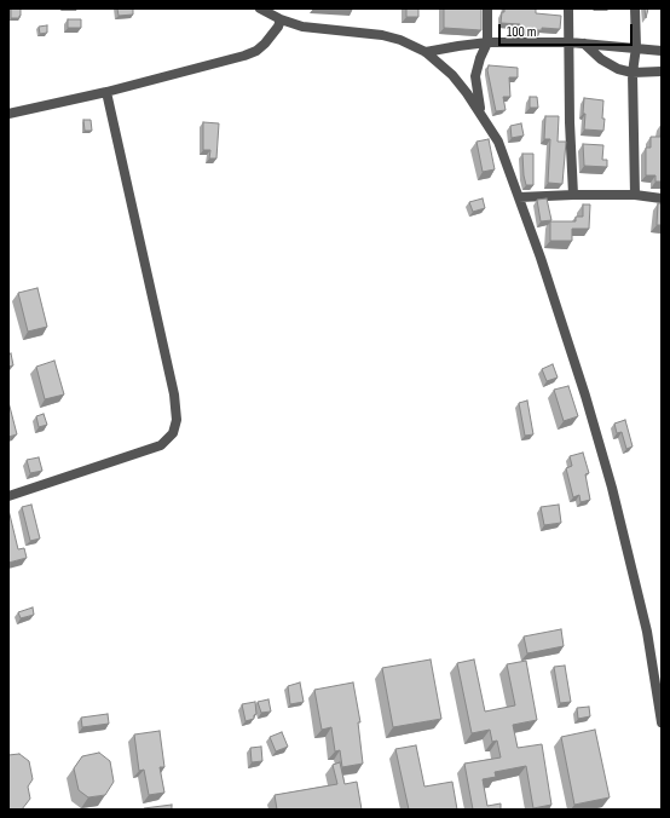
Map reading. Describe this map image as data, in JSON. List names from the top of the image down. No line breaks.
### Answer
{"scale_bar":"100 m"}
